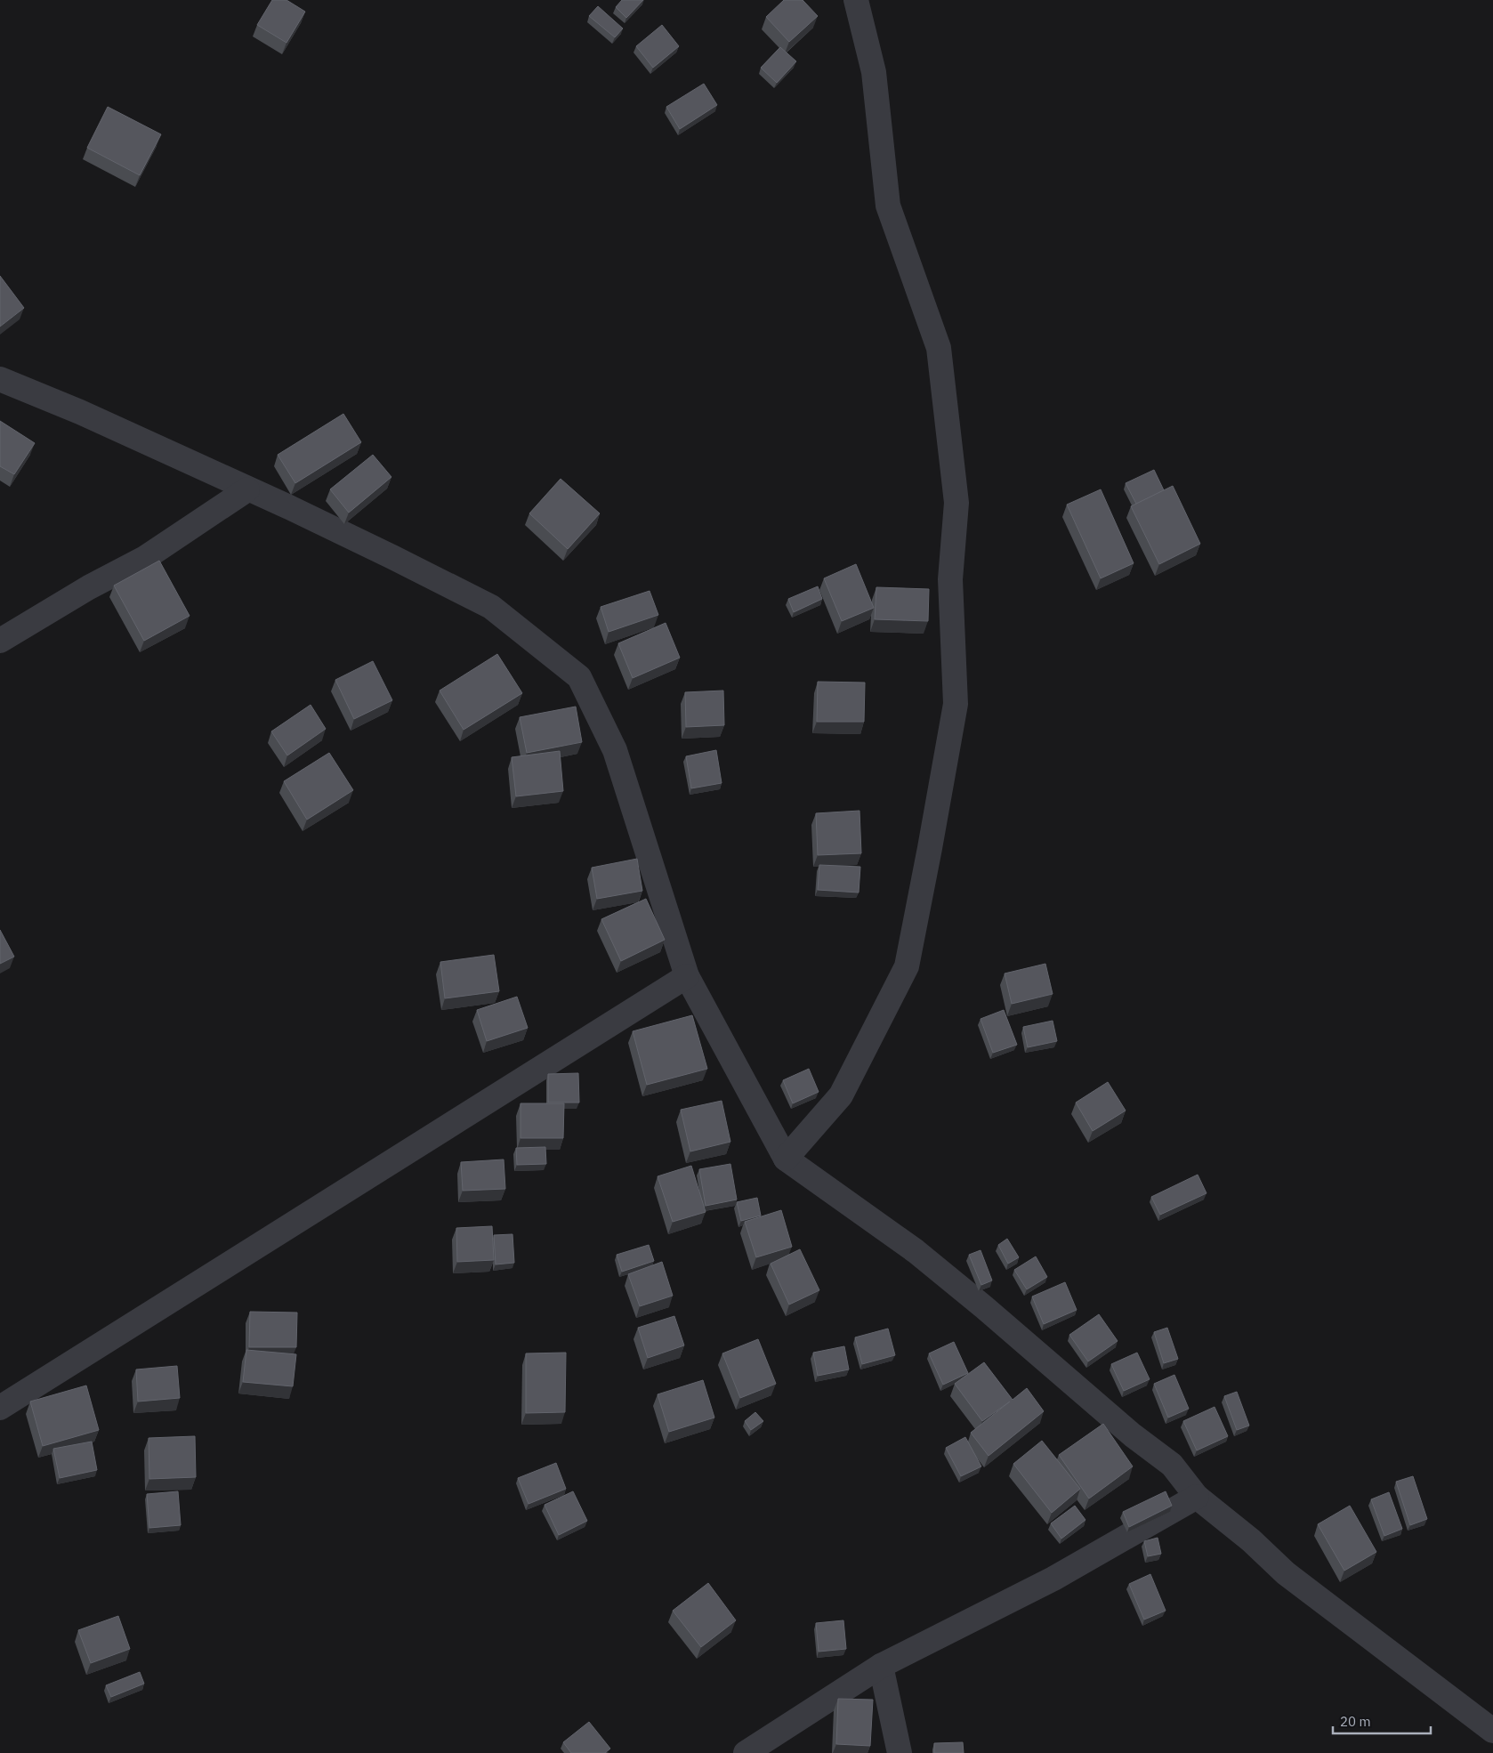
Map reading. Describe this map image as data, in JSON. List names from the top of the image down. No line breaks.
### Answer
{"scale_bar":"20 m"}
